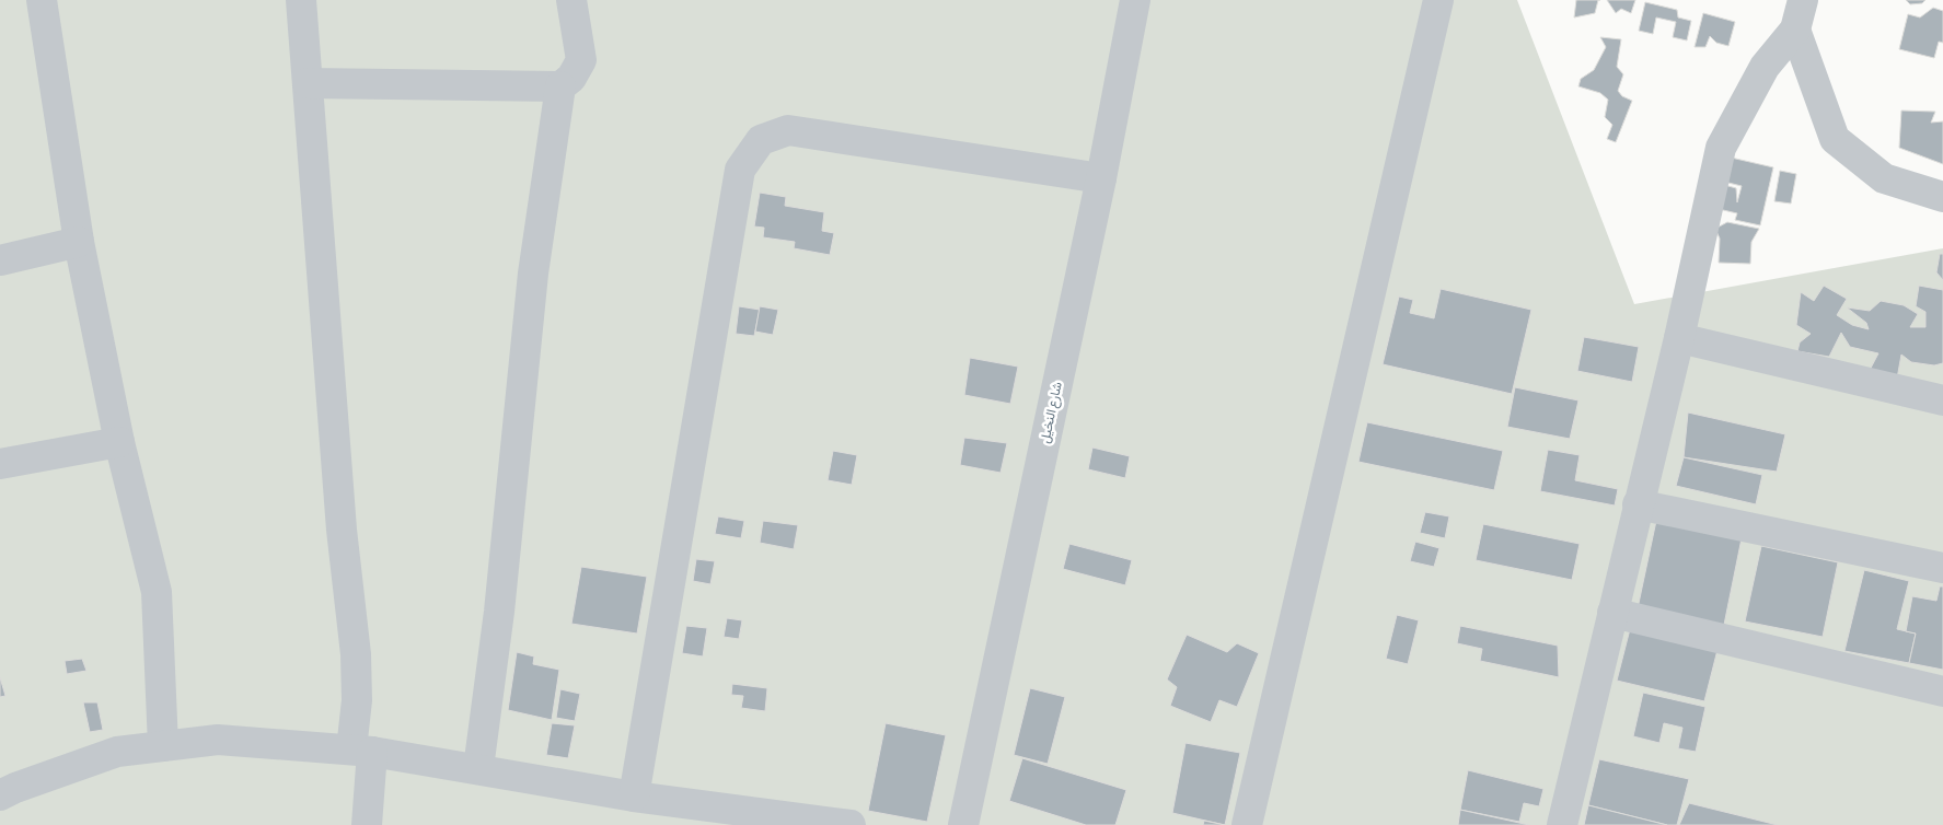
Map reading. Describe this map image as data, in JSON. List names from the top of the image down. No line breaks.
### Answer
{"streets":{"street":["شارع النخيل"]}}
